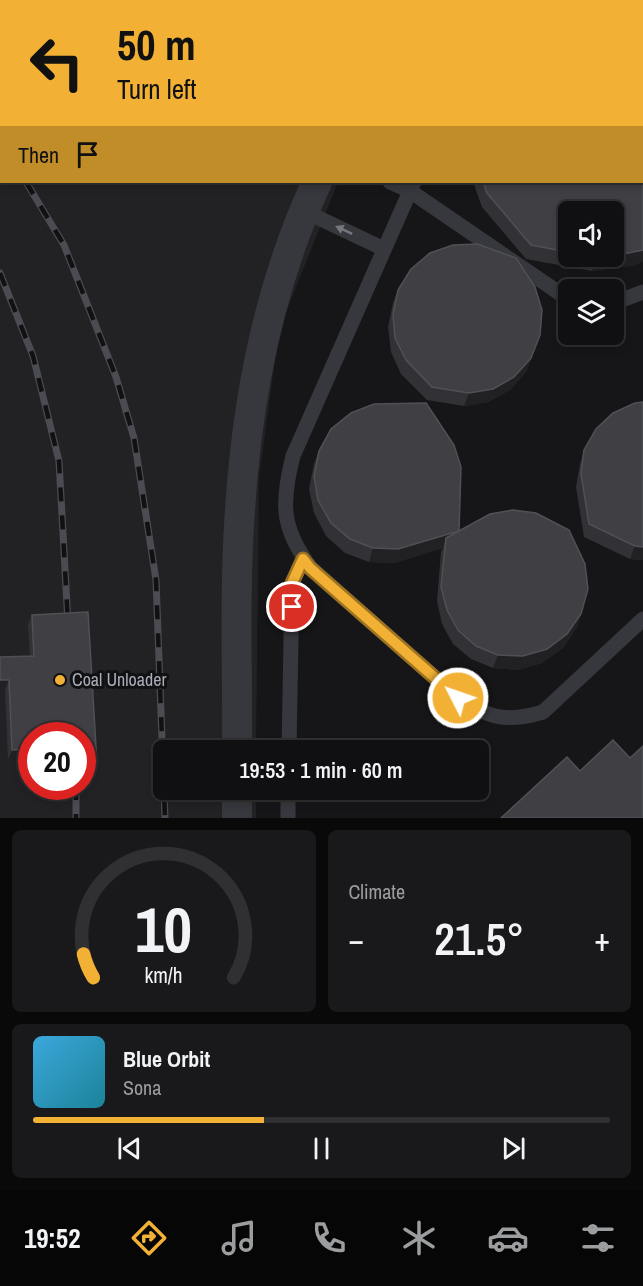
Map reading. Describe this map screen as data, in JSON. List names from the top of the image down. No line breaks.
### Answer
{"places":["Coal Unloader"],"page":{"turn":["50 m","Turn left"],"then":"Then","limit":"20","trip":"19:53 · 1 min · 60 m","tile":"Climate","heat":["−","21.5°","+"],"song":["Blue Orbit","Sona"],"tabs":"19:52","gauge":["10","km/h"]}}
